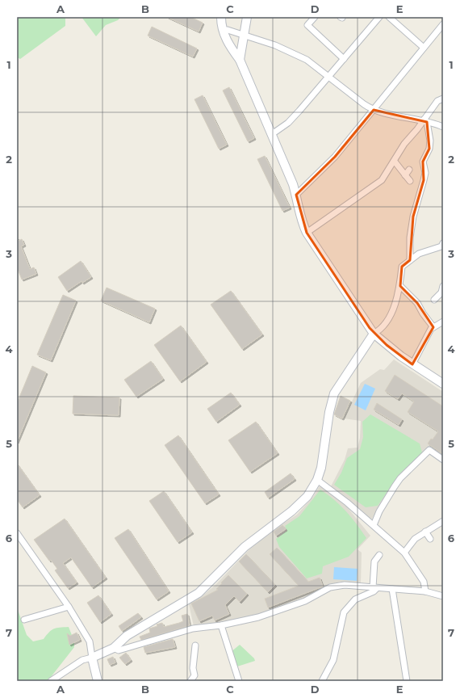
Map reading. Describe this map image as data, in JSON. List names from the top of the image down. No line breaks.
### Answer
{"grid":{"columns":["A","B","C","D","E"],"rows":["1","2","3","4","5","6","7"]}}
